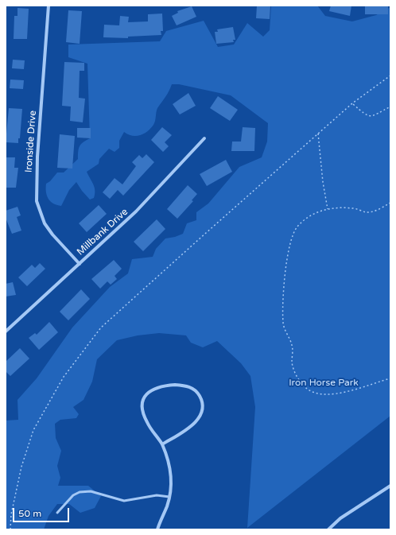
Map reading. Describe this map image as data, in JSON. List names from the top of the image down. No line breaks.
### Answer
{"streets":{"street":["Ironside Drive","Millbank Drive"]},"crossings":[["Ironside Drive","Millbank Drive"]],"parks":["Iron Horse Park"],"scale_bar":"50 m"}
